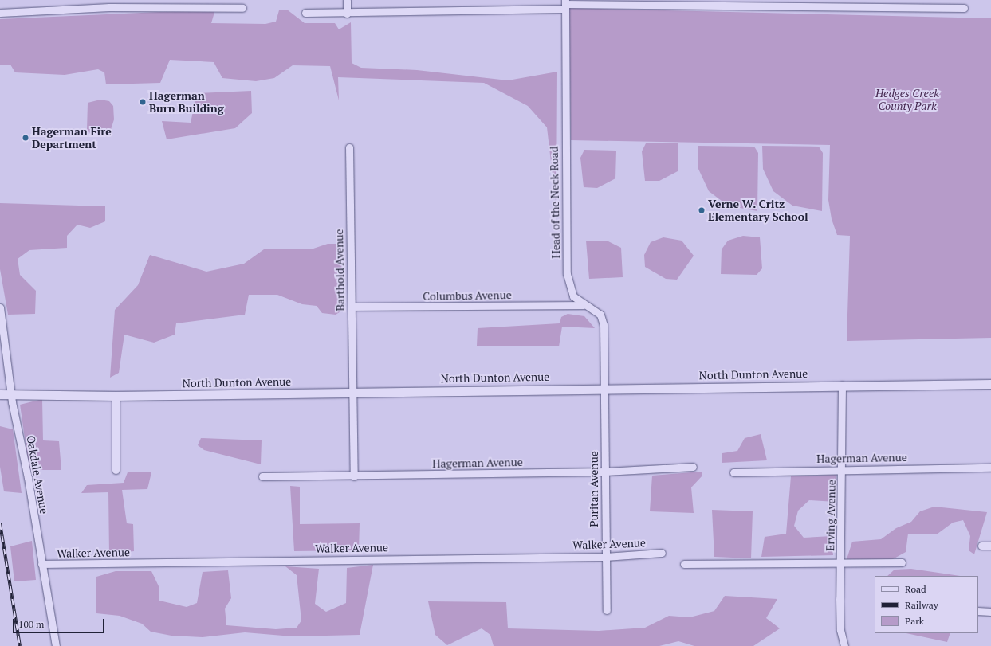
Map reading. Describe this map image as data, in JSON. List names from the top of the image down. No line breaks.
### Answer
{"streets":{"street":["Head of the Neck Road","Barthold Avenue","Columbus Avenue","North Dunton Avenue","Hagerman Avenue","Oakdale Avenue","Puritan Avenue","Erving Avenue","Walker Avenue"]},"crossings":[["Head of the Neck Road","Columbus Avenue"],["Head of the Neck Road","North Dunton Avenue"],["Head of the Neck Road","Puritan Avenue"],["Barthold Avenue","Columbus Avenue"],["Barthold Avenue","North Dunton Avenue"],["Barthold Avenue","Hagerman Avenue"],["North Dunton Avenue","Oakdale Avenue"],["North Dunton Avenue","Puritan Avenue"],["North Dunton Avenue","Erving Avenue"],["Hagerman Avenue","Puritan Avenue"],["Hagerman Avenue","Erving Avenue"],["Oakdale Avenue","Walker Avenue"],["Puritan Avenue","Walker Avenue"]],"parks":["Hedges Creek County Park"],"places":["Hagerman Burn Building","Hagerman Fire Department","Verne W. Critz Elementary School"],"legend":["Road","Railway","Park"],"scale_bar":"100 m"}
